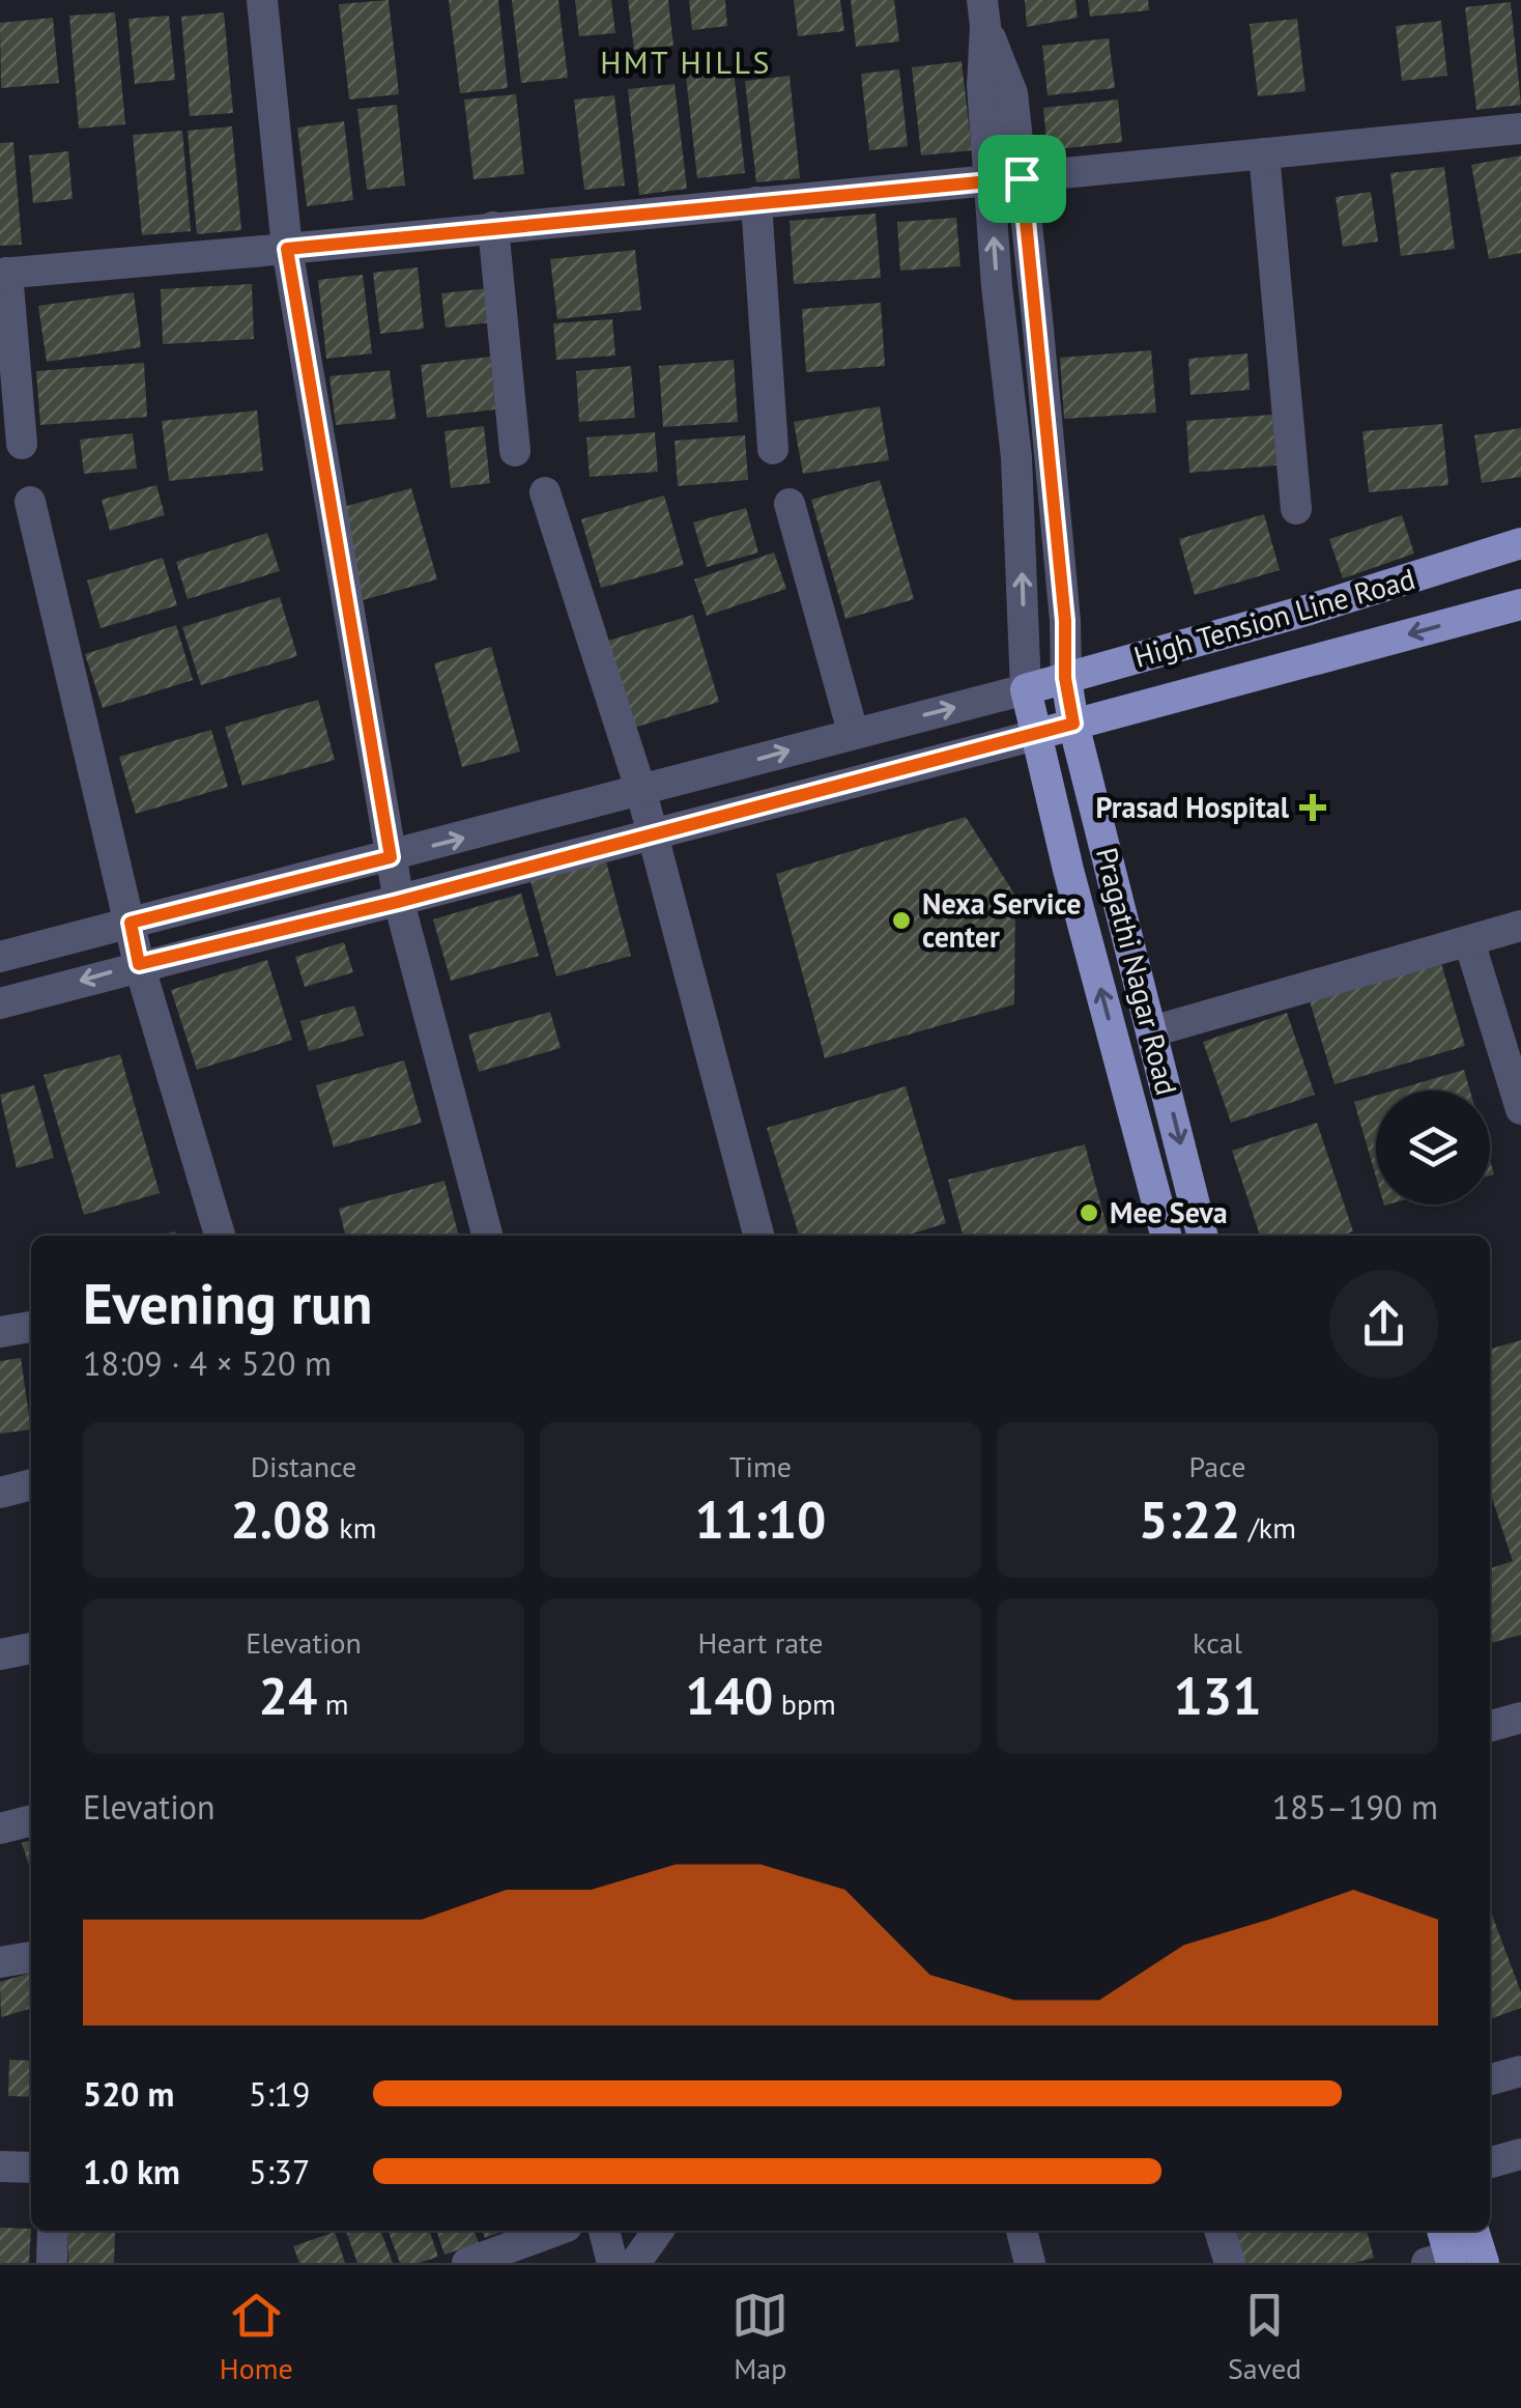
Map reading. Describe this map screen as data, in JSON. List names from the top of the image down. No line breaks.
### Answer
{"streets":{"main road":["High Tension Line Road","Pragathi Nagar Road"]},"crossings":[["High Tension Line Road","Pragathi Nagar Road"]],"districts":["HMT HILLS"],"places":{"health":["Prasad Hospital"],"other":["Nexa Service center","Mee Seva"]},"page":{"heading":["Evening run","18:09 · 4 × 520 m"],"stats":[["Distance","2.08 km"],["Time","11:10"],["Pace","5:22 /km"],["Elevation","24 m"],["Heart rate","140 bpm"],["kcal","131"]],"chart":["Elevation","185–190 m"],"list":[{"name":"520 m","note":"5:19"},{"name":"1.0 km","note":"5:37"}],"tabs":["Home","Map","Saved"]}}
